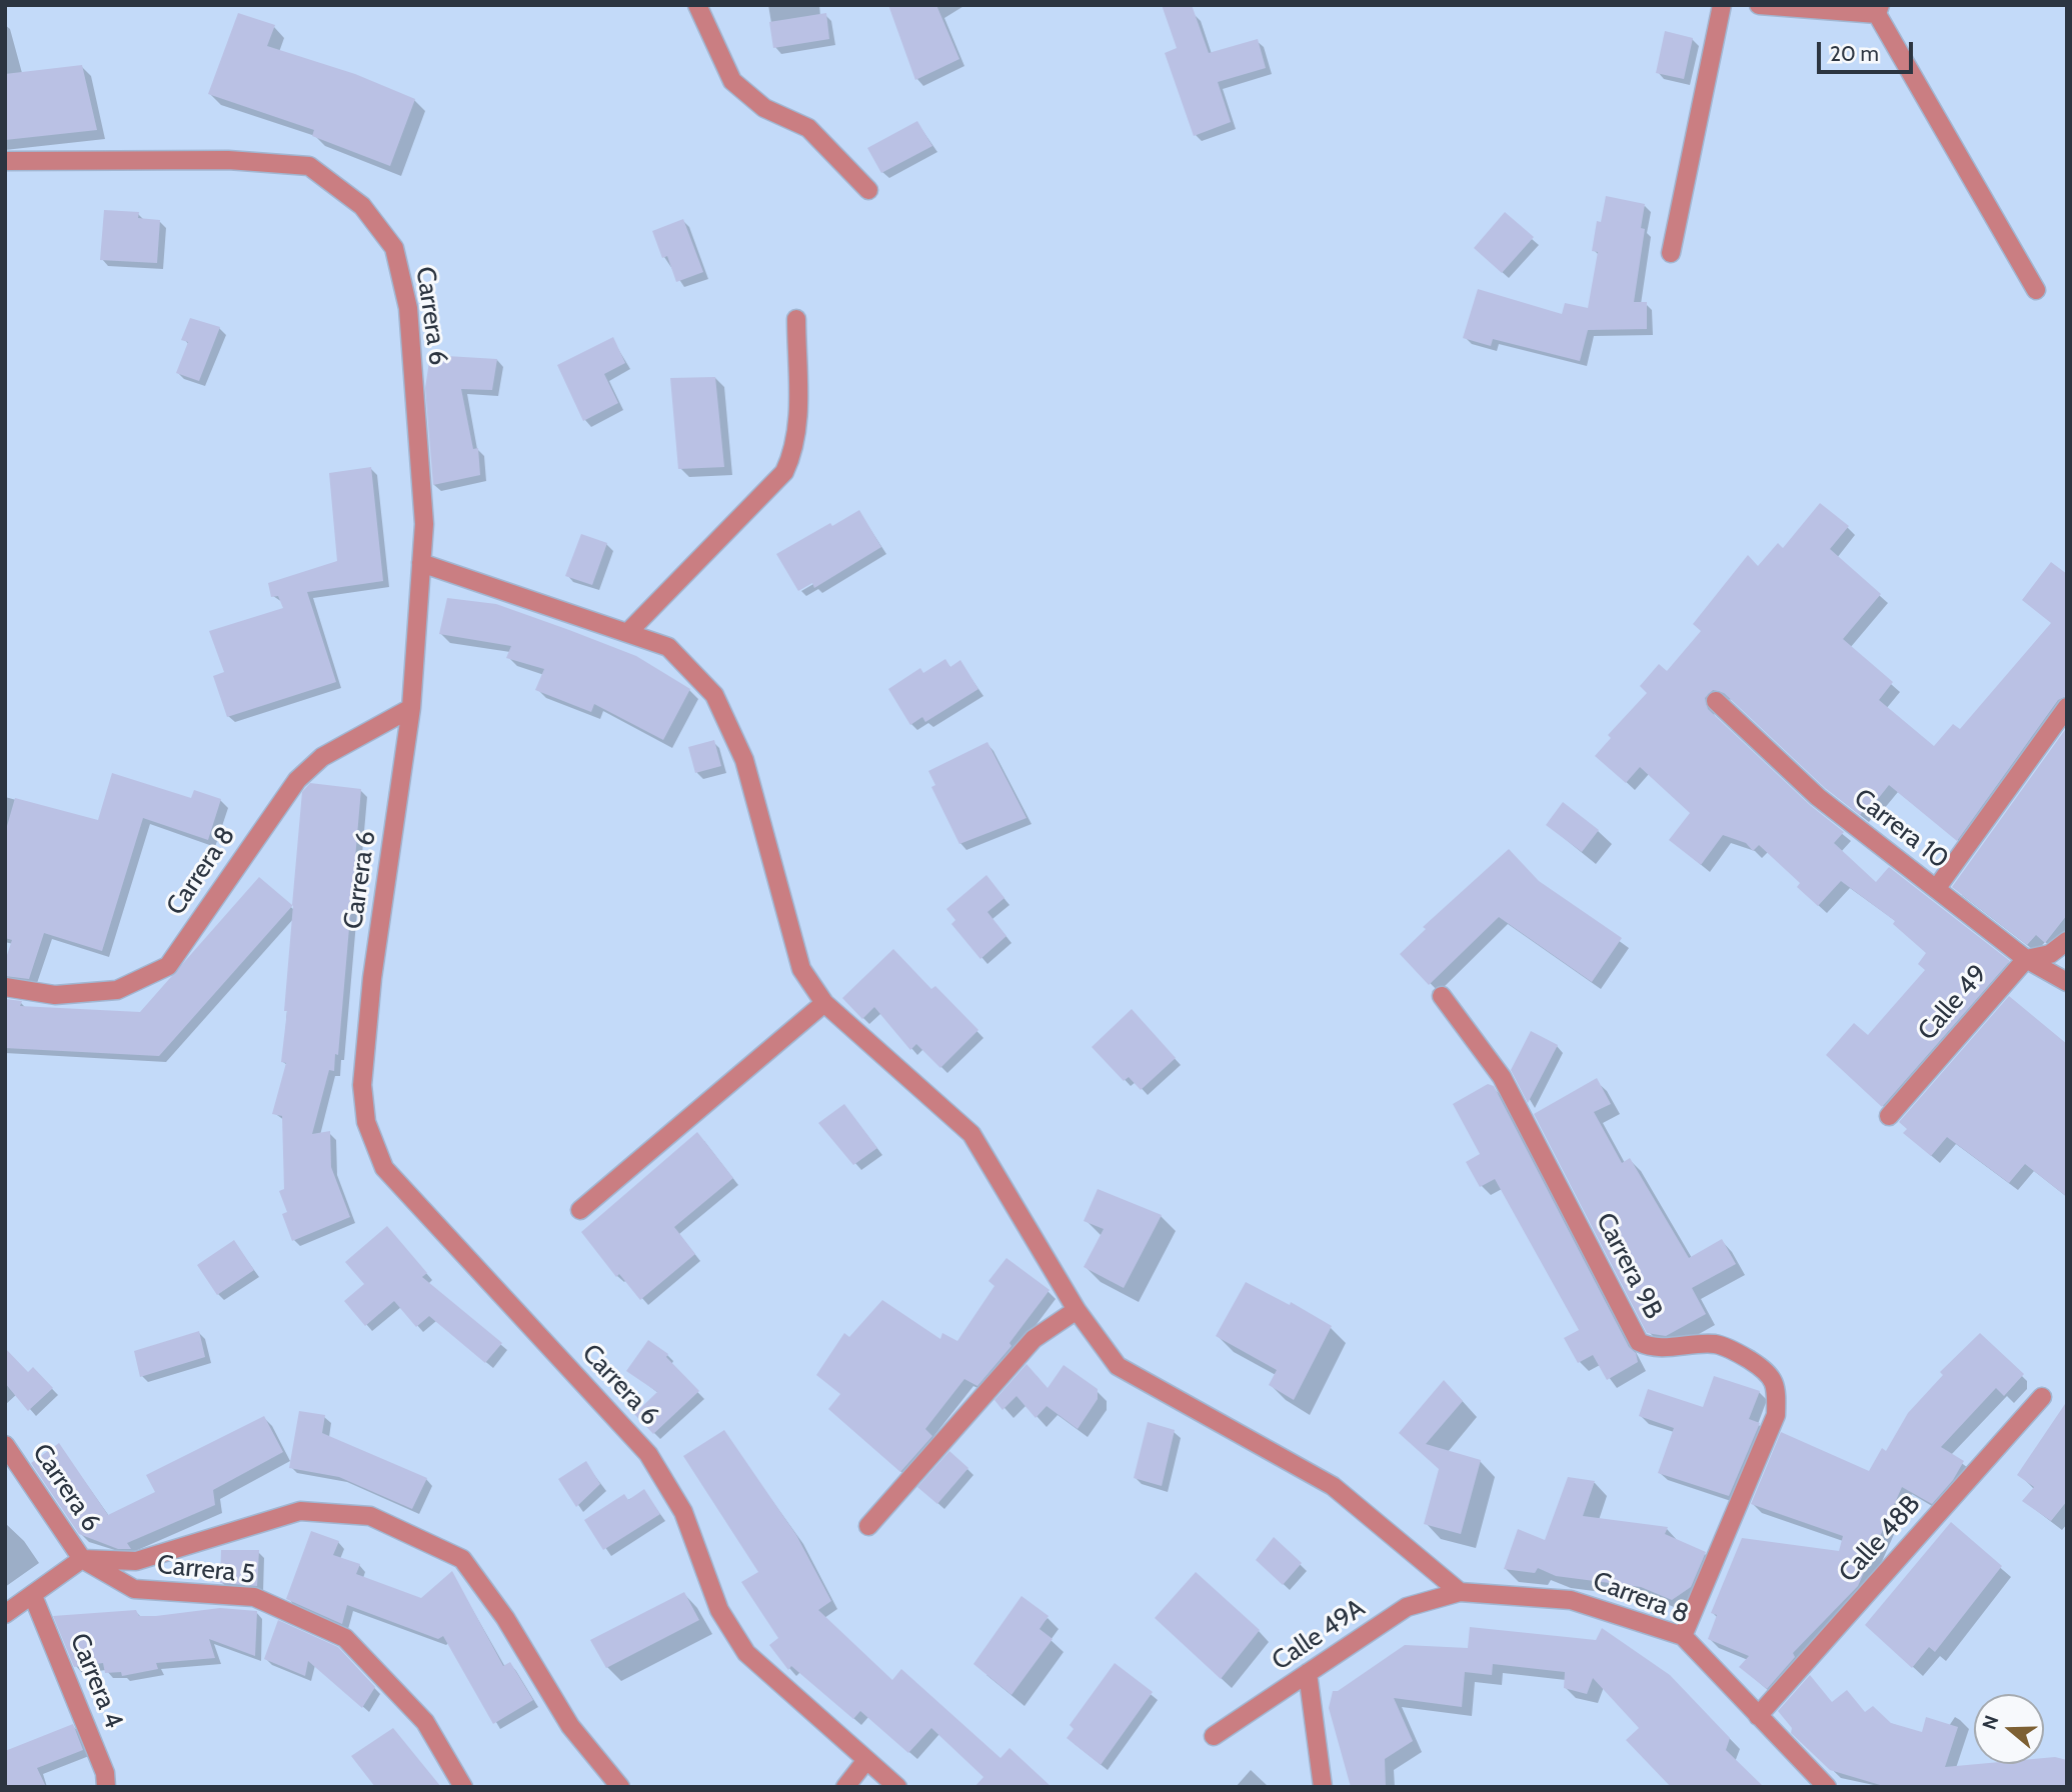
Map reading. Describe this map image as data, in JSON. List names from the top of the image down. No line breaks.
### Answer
{"streets":{"street":["Carrera 6","Carrera 10","Carrera 8","Calle 49","Carrera 9B","Calle 48B","Carrera 5","Calle 49A","Carrera 4"]},"crossings":[["Carrera 6","Carrera 8"],["Carrera 6","Carrera 5"],["Carrera 10","Calle 49"],["Carrera 8","Carrera 9B"],["Carrera 8","Calle 48B"],["Carrera 8","Calle 49A"]],"scale_bar":"20 m","north":"left"}
